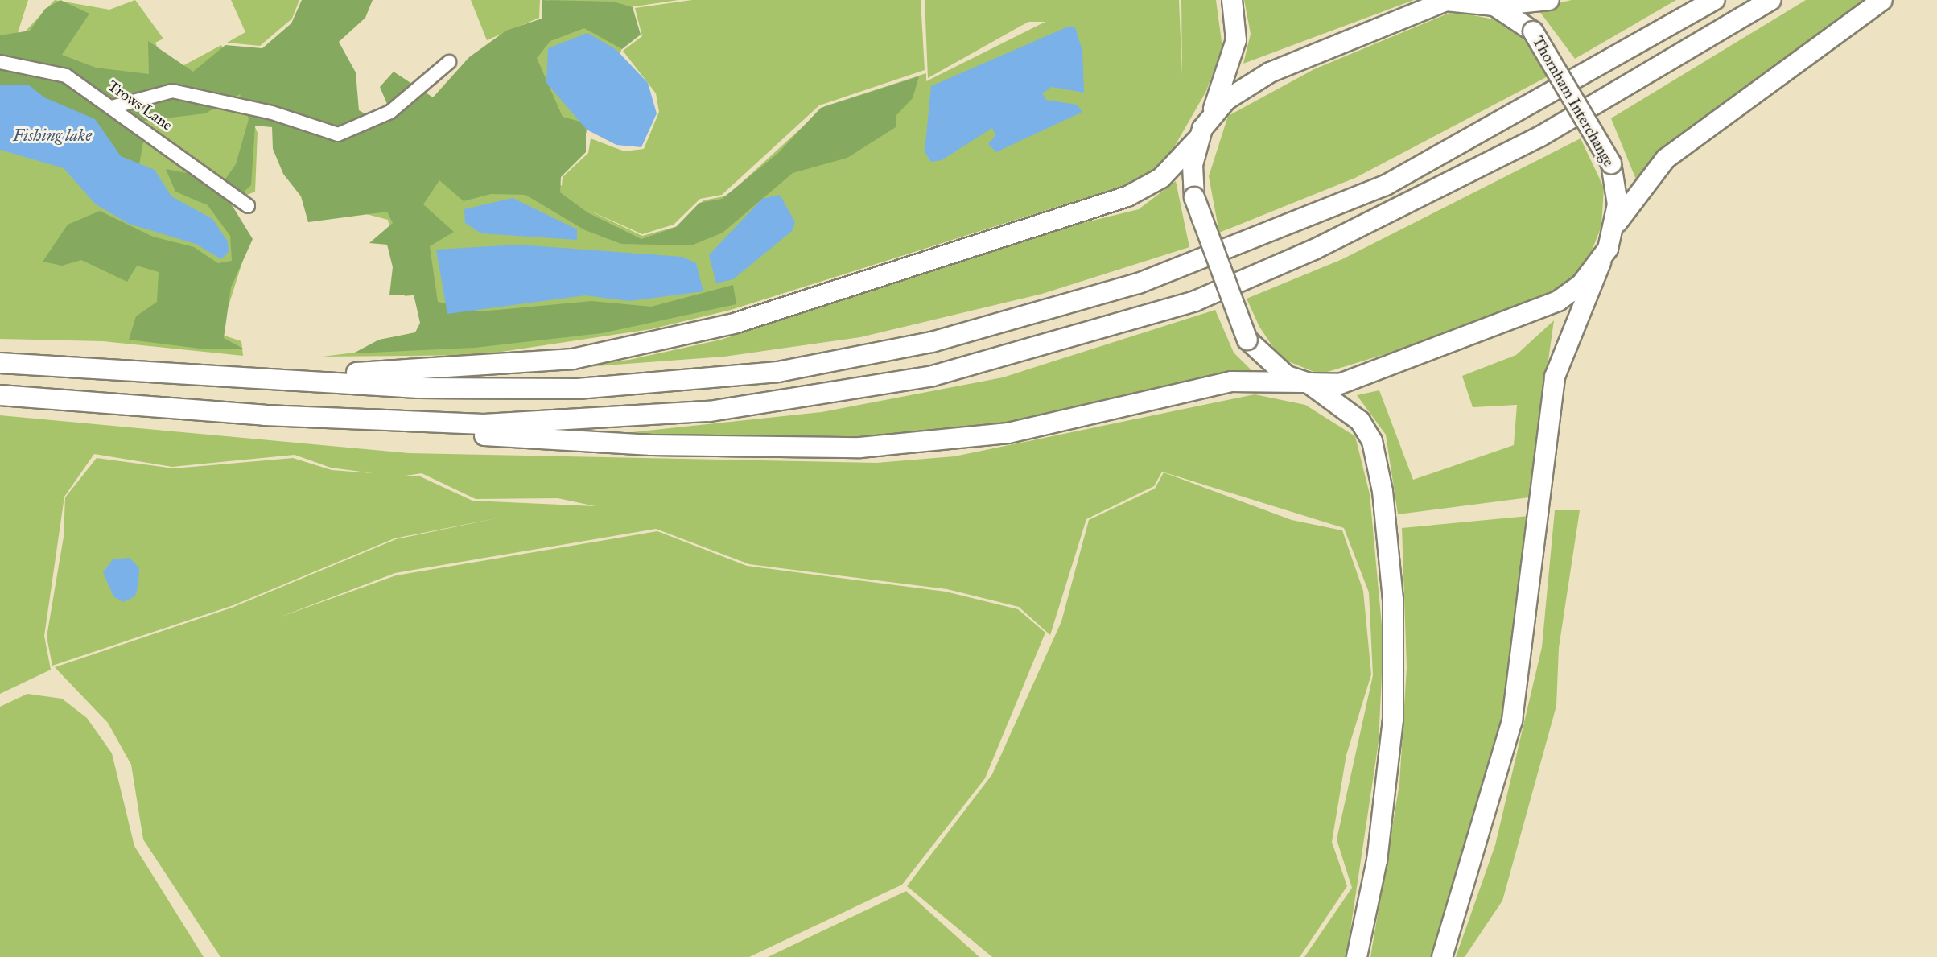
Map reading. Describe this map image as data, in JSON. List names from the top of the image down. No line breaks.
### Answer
{"streets":{"highway":["Thornham Interchange"],"street":["Trows Lane"]},"water":["Fishing lake"]}
